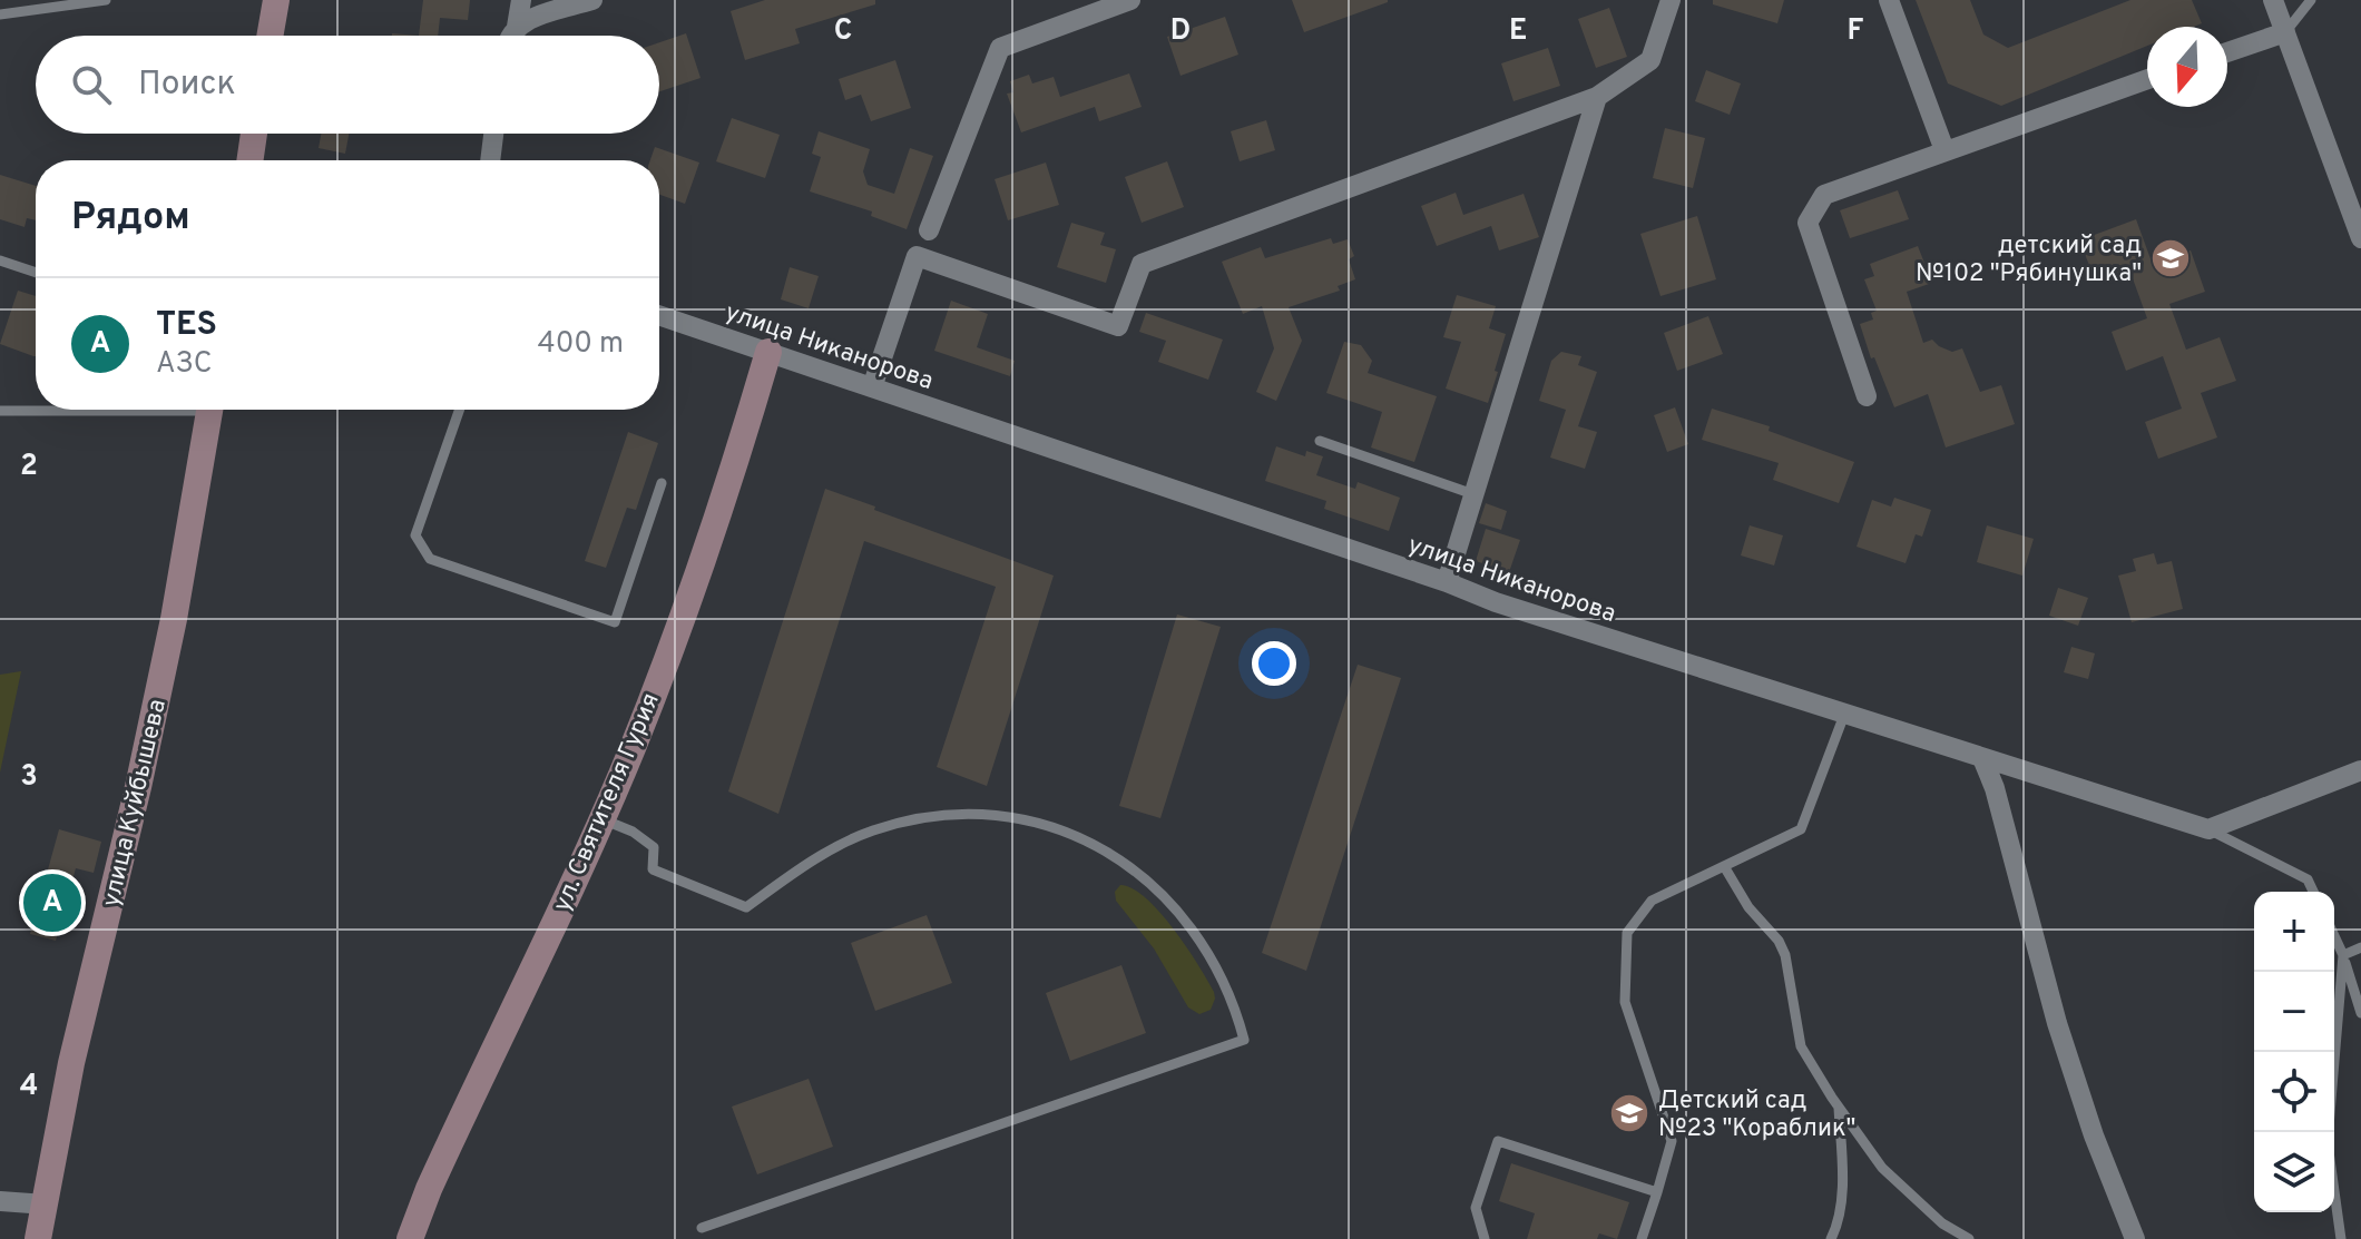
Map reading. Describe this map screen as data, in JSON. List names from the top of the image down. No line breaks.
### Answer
{"streets":{"main road":["ул. Святителя Гурия","улица Куйбышева"],"street":["улица Никанорова"]},"crossings":[["улица Никанорова","ул. Святителя Гурия"]],"places":{"school or university":["детский сад №102 \"Рябинушка\"","Детский сад №23 \"Кораблик\""]},"north":"bottom","page":{"search":"Поиск","heading":"Рядом","list":[{"mark":"A","name":"TES","note":"АЗС","value":"400 m"}],"pins":"A","map_buttons":["+","−"]},"grid":{"columns":["C","D","E","F"],"rows":["2","3","4"]}}
